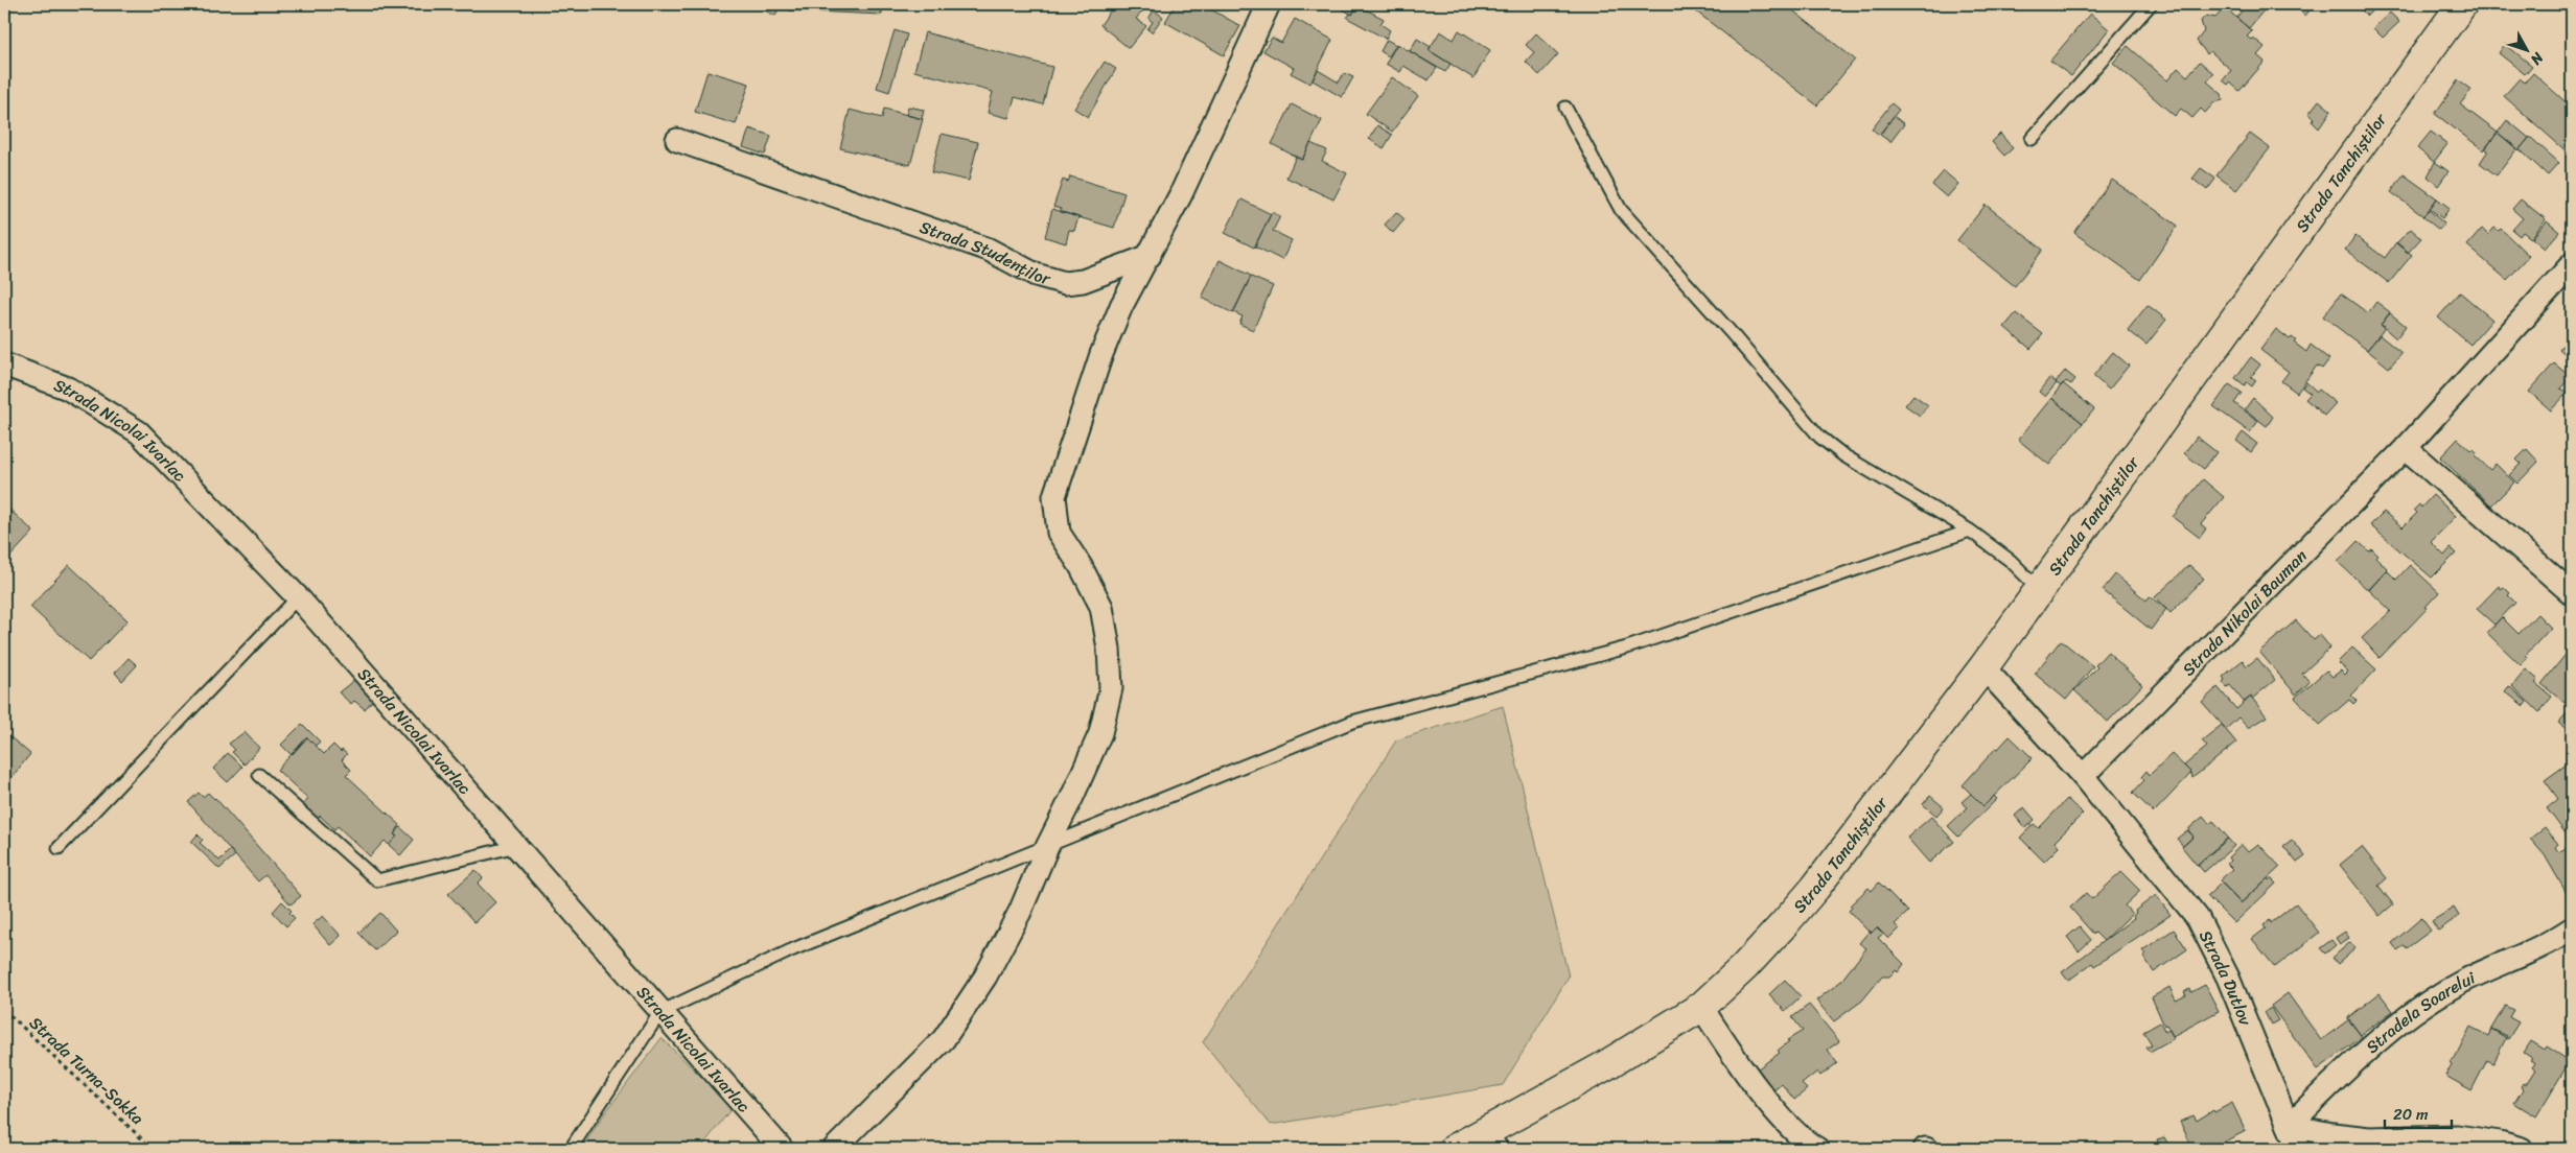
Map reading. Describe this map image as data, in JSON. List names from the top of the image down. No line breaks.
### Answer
{"streets":{"street":["Strada Tanchiștilor","Strada Studenților","Strada Nicolai Ivarlac","Strada Nikolai Bauman","Strada Dutlov","Stradela Soarelui"],"path":["Strada Turna-Sokka"]},"crossings":[["Strada Tanchiștilor","Strada Dutlov"],["Strada Nikolai Bauman","Strada Dutlov"],["Strada Dutlov","Stradela Soarelui"]],"scale_bar":"20 m","north":"bottom right"}
